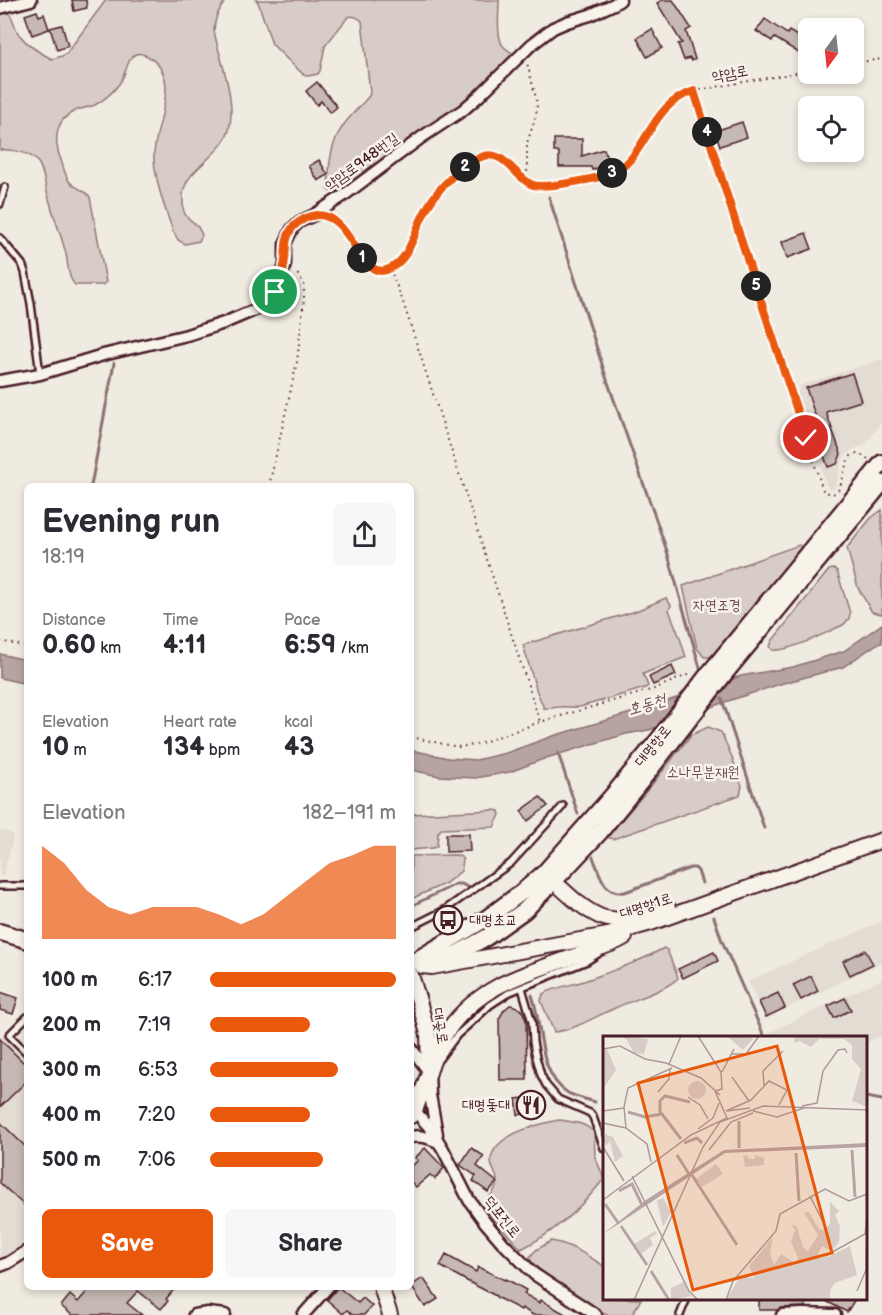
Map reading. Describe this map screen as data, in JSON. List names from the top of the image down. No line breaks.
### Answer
{"streets":{"main road":["대명항로"],"street":["약암로948번길","대명항1로","대곶로","덕포진로"],"path":["약암로"]},"crossings":[["약암로","대명항로"],["대명항로","대명항1로"]],"water":["호동천"],"parks":["자연조경","소나무분재원"],"places":{"bus stop":["대명초교"],"restaurant":["대명돛대"]},"north":"bottom","page":{"pins":["4","2","3","1","5"],"heading":["Evening run","18:19"],"stats":[["Distance","0.60 km"],["Time","4:11"],["Pace","6:59 /km"],["Elevation","10 m"],["Heart rate","134 bpm"],["kcal","43"]],"chart":["Elevation","182–191 m"],"list":[{"name":"100 m","note":"6:17"},{"name":"200 m","note":"7:19"},{"name":"300 m","note":"6:53"},{"name":"400 m","note":"7:20"},{"name":"500 m","note":"7:06"}],"buttons":["Save","Share"]}}
